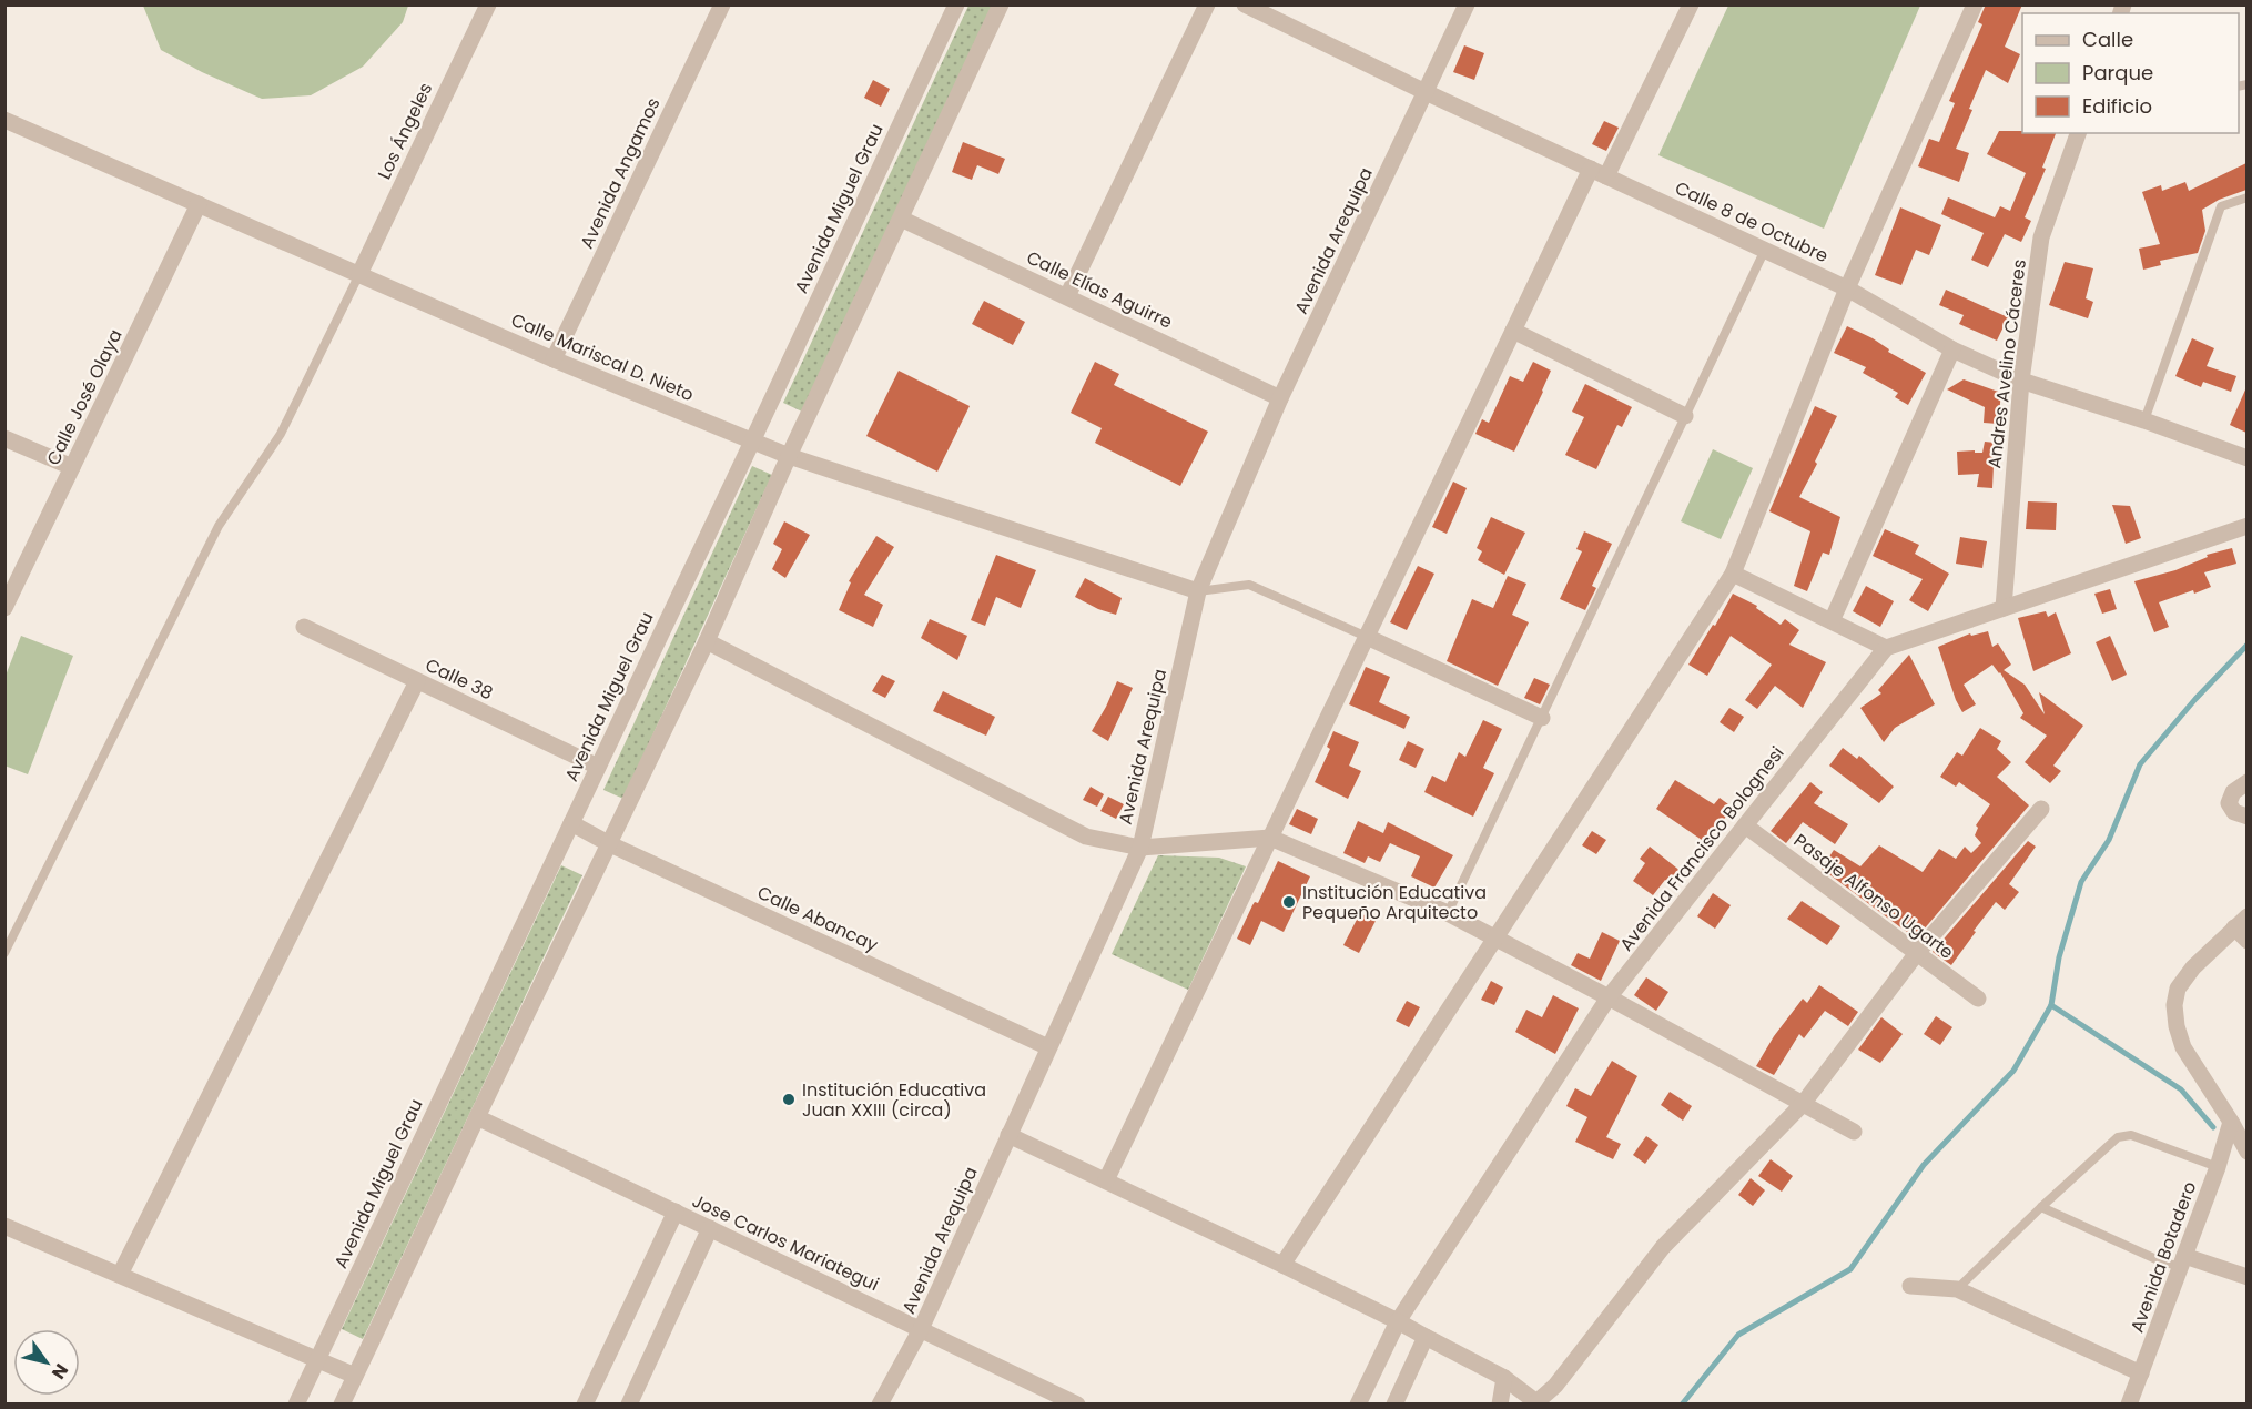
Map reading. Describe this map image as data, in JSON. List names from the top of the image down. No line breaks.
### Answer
{"streets":{"street":["Los Ángeles","Avenida Angamos","Avenida Miguel Grau","Calle 8 de Octubre","Avenida Arequipa","Calle Elías Aguirre","Calle Mariscal D. Nieto","Andres Avelino Cáceres","Calle José Olaya","Calle 38","Avenida Francisco Bolognesi","Pasaje Alfonso Ugarte","Calle Abancay","Jose Carlos Mariategui","Avenida Botadero"]},"crossings":[["Los Ángeles","Calle Mariscal D. Nieto"],["Avenida Angamos","Calle Mariscal D. Nieto"],["Avenida Miguel Grau","Calle Mariscal D. Nieto"],["Avenida Miguel Grau","Calle 38"],["Avenida Miguel Grau","Calle Abancay"],["Calle 8 de Octubre","Avenida Arequipa"],["Calle 8 de Octubre","Andres Avelino Cáceres"],["Avenida Arequipa","Calle Elías Aguirre"],["Avenida Arequipa","Calle Mariscal D. Nieto"],["Avenida Arequipa","Calle Abancay"],["Avenida Arequipa","Jose Carlos Mariategui"],["Calle Mariscal D. Nieto","Calle José Olaya"],["Avenida Francisco Bolognesi","Pasaje Alfonso Ugarte"]],"places":["Institución Educativa Pequeño Arquitecto","Institución Educativa Juan XXIII (circa)"],"legend":["Calle","Parque","Edificio"],"north":"bottom right"}
